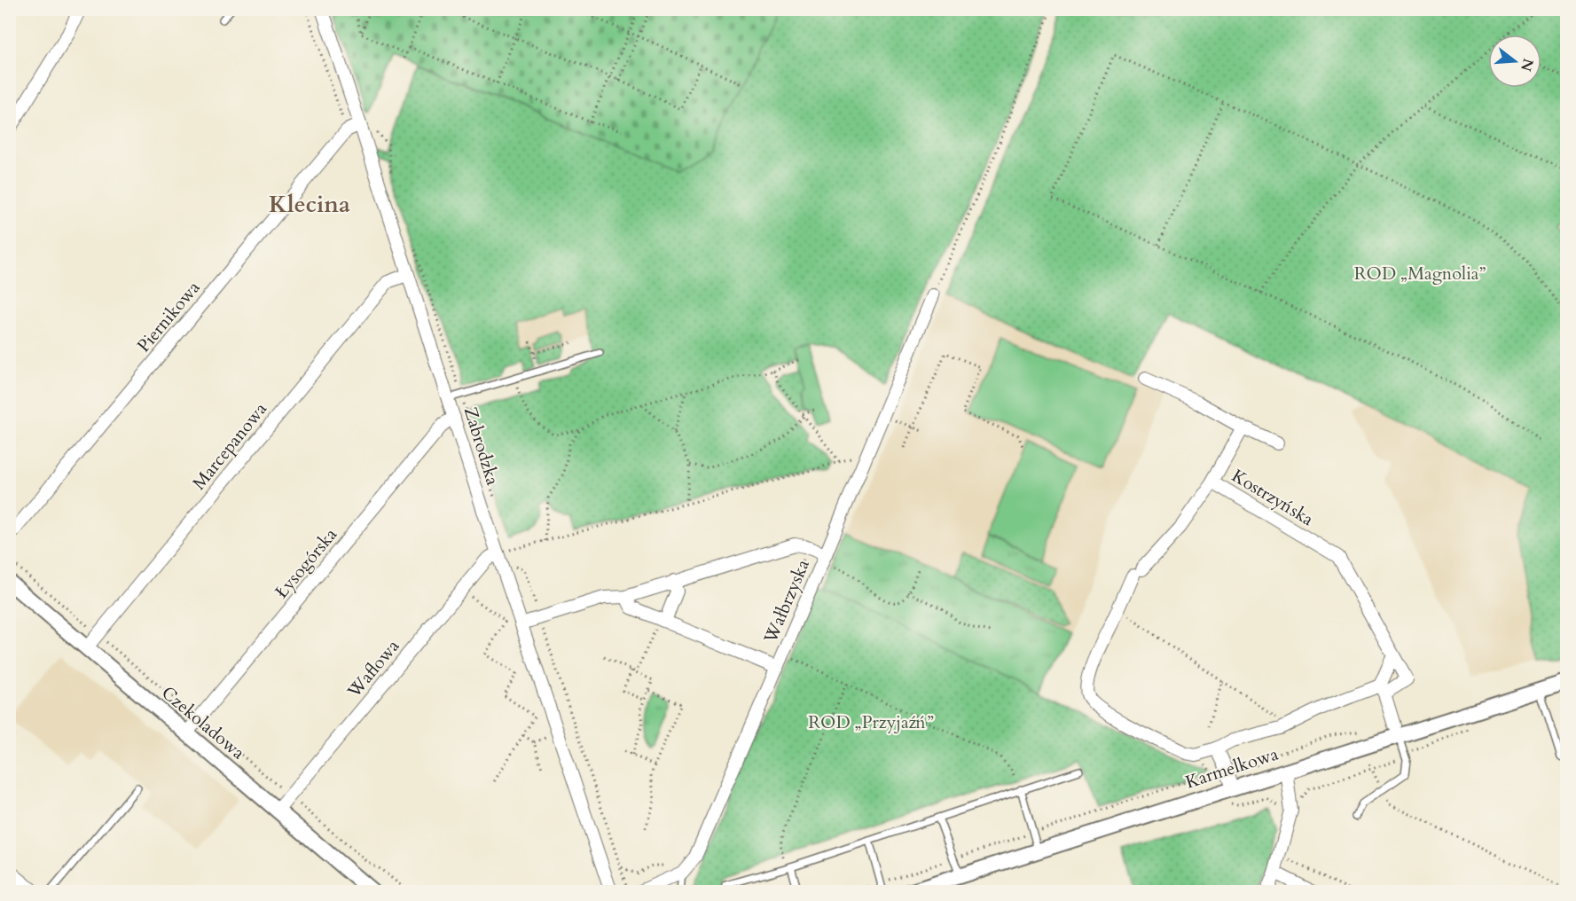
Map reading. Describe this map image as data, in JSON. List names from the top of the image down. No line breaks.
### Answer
{"streets":{"street":["Piernikowa","Marcepanowa","Zabrodzka","Kostrzyńska","Łysogórska","Wałbrzyska","Waflowa","Czekoladowa","Karmelkowa"]},"crossings":[["Piernikowa","Zabrodzka"],["Marcepanowa","Zabrodzka"],["Marcepanowa","Czekoladowa"],["Zabrodzka","Łysogórska"],["Zabrodzka","Waflowa"],["Łysogórska","Czekoladowa"],["Waflowa","Czekoladowa"]],"districts":["Klecina"],"parks":["ROD „Magnolia”","ROD „Przyjaźń”"],"north":"right"}
